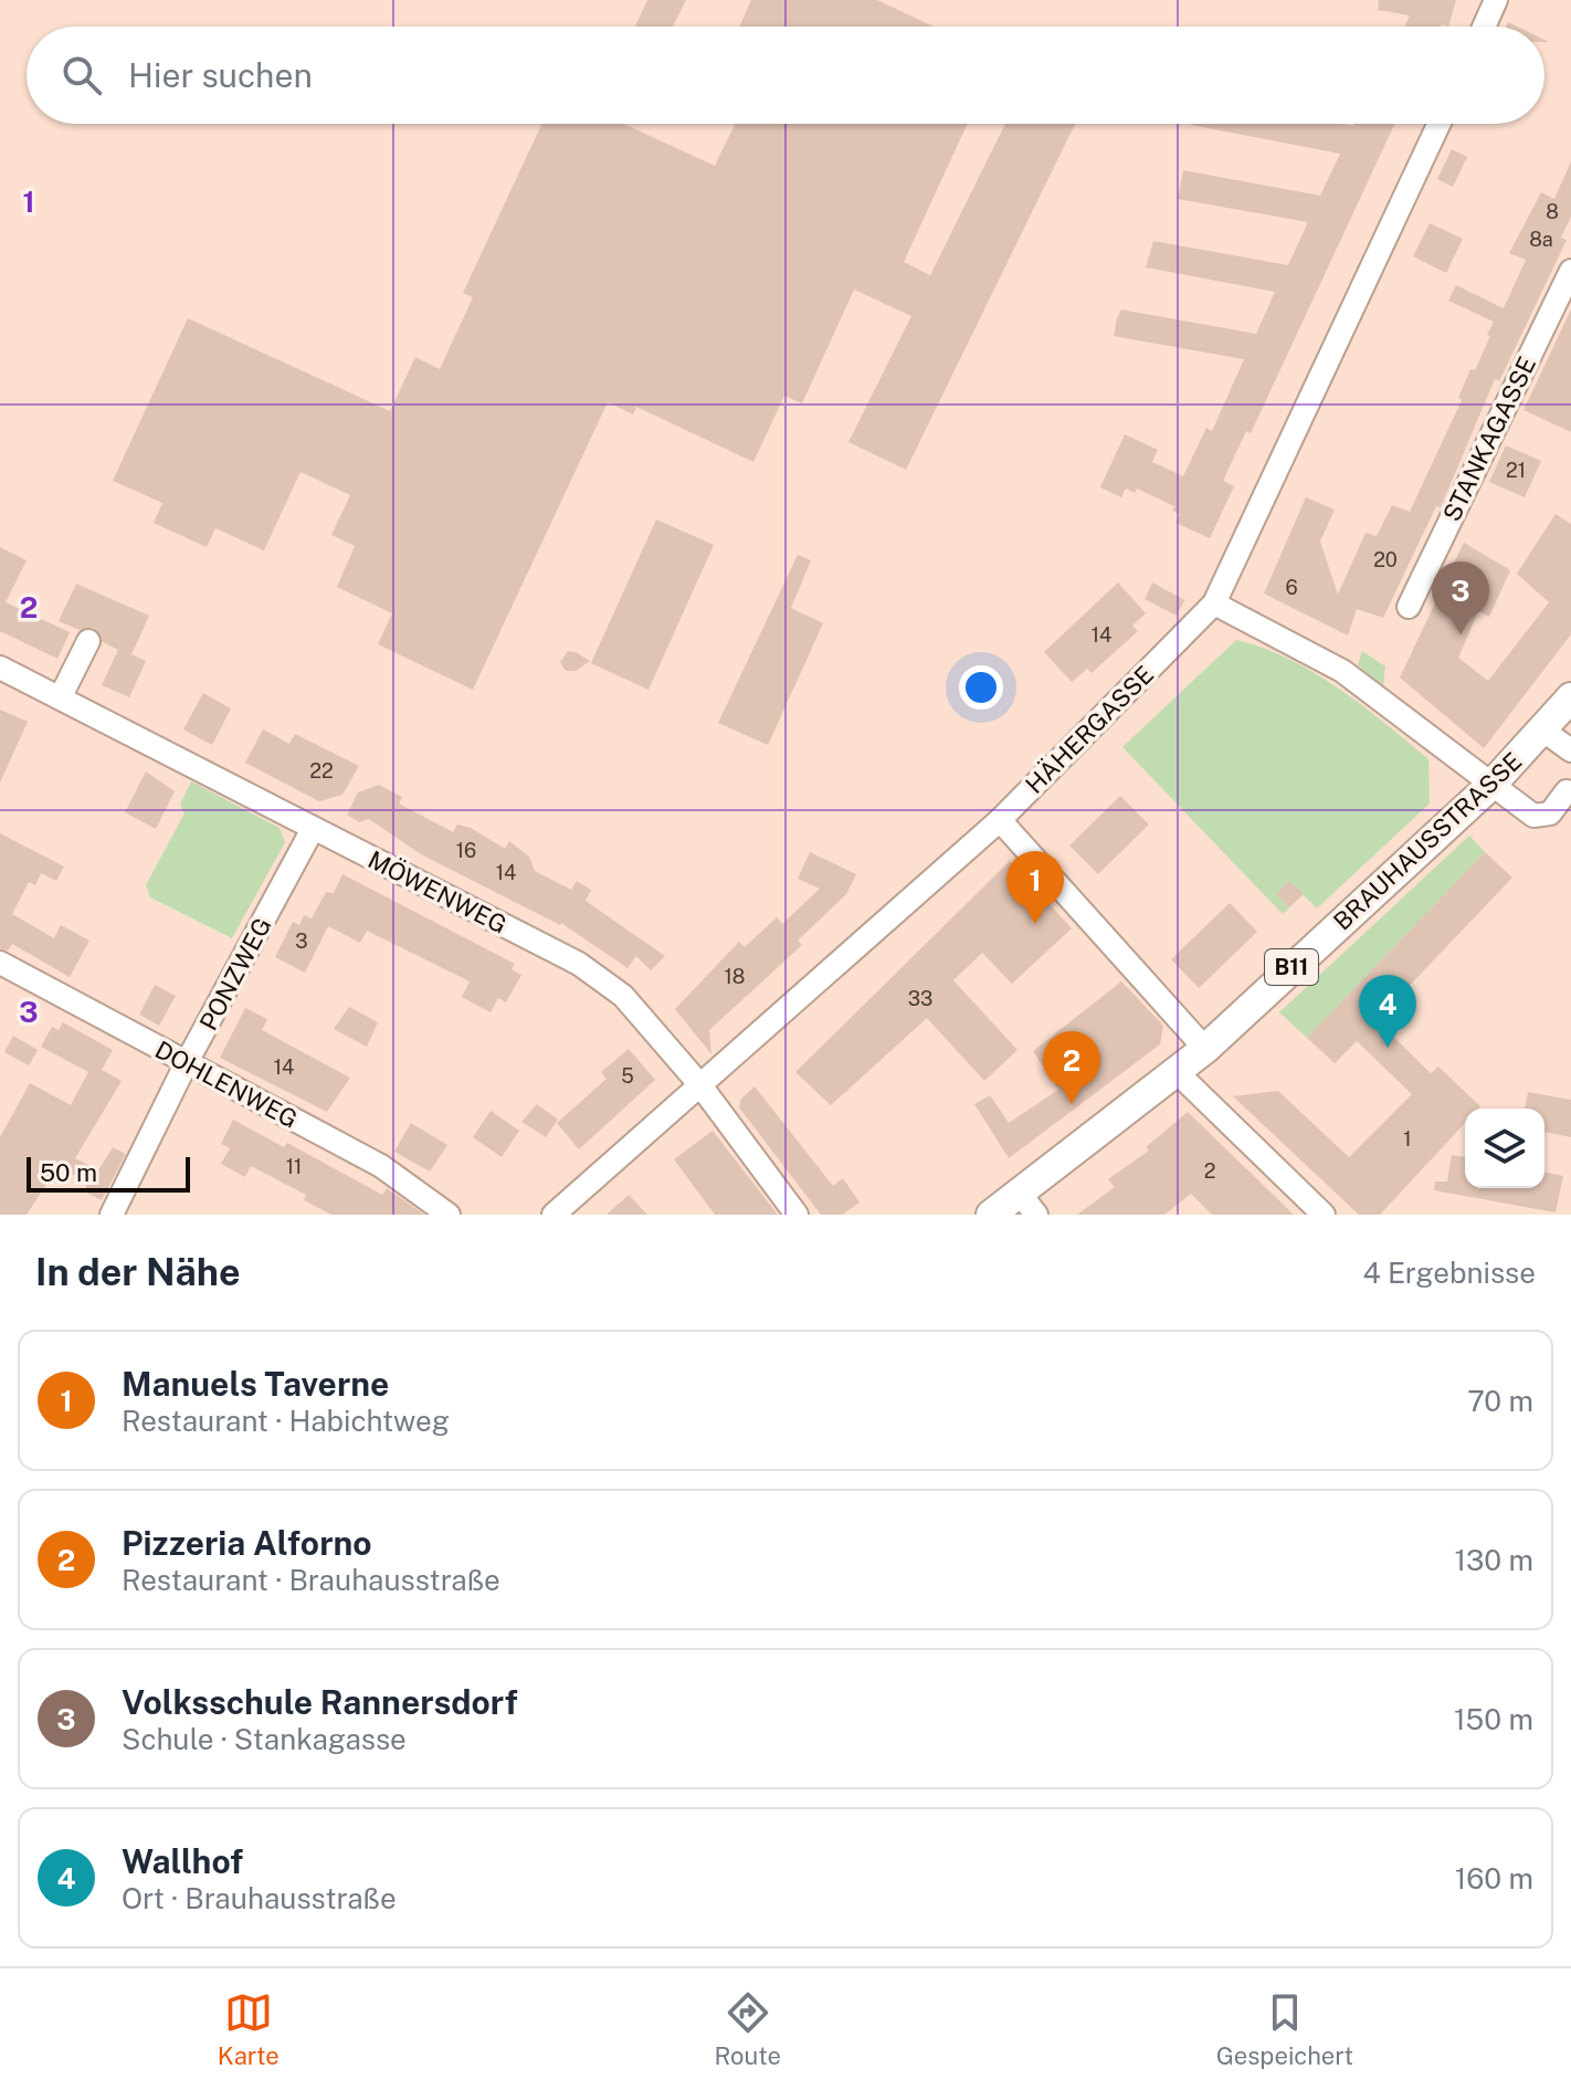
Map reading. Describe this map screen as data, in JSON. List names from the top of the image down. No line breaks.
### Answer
{"streets":{"main road":["BRAUHAUSSTRASSE","B11"],"street":["STANKAGASSE","HÄHERGASSE","MÖWENWEG","PONZWEG","DOHLENWEG"]},"crossings":[["HÄHERGASSE","MÖWENWEG"],["MÖWENWEG","PONZWEG"],["PONZWEG","DOHLENWEG"]],"house_numbers":["8","8a","21","20","6","14","22","16","14","3","18","33","14","5","1","11","2"],"scale_bar":"50 m","page":{"search":"Hier suchen","pins":["3","1","4","2"],"scale":"50 m","heading":["In der Nähe","4 Ergebnisse"],"list":[{"mark":"1","name":"Manuels Taverne","note":"Restaurant · Habichtweg","value":"70 m"},{"mark":"2","name":"Pizzeria Alforno","note":"Restaurant · Brauhausstraße","value":"130 m"},{"mark":"3","name":"Volksschule Rannersdorf","note":"Schule · Stankagasse","value":"150 m"},{"mark":"4","name":"Wallhof","note":"Ort · Brauhausstraße","value":"160 m"}],"nav":["Karte","Route","Gespeichert"]},"grid":{"rows":["1","2","3"]}}
